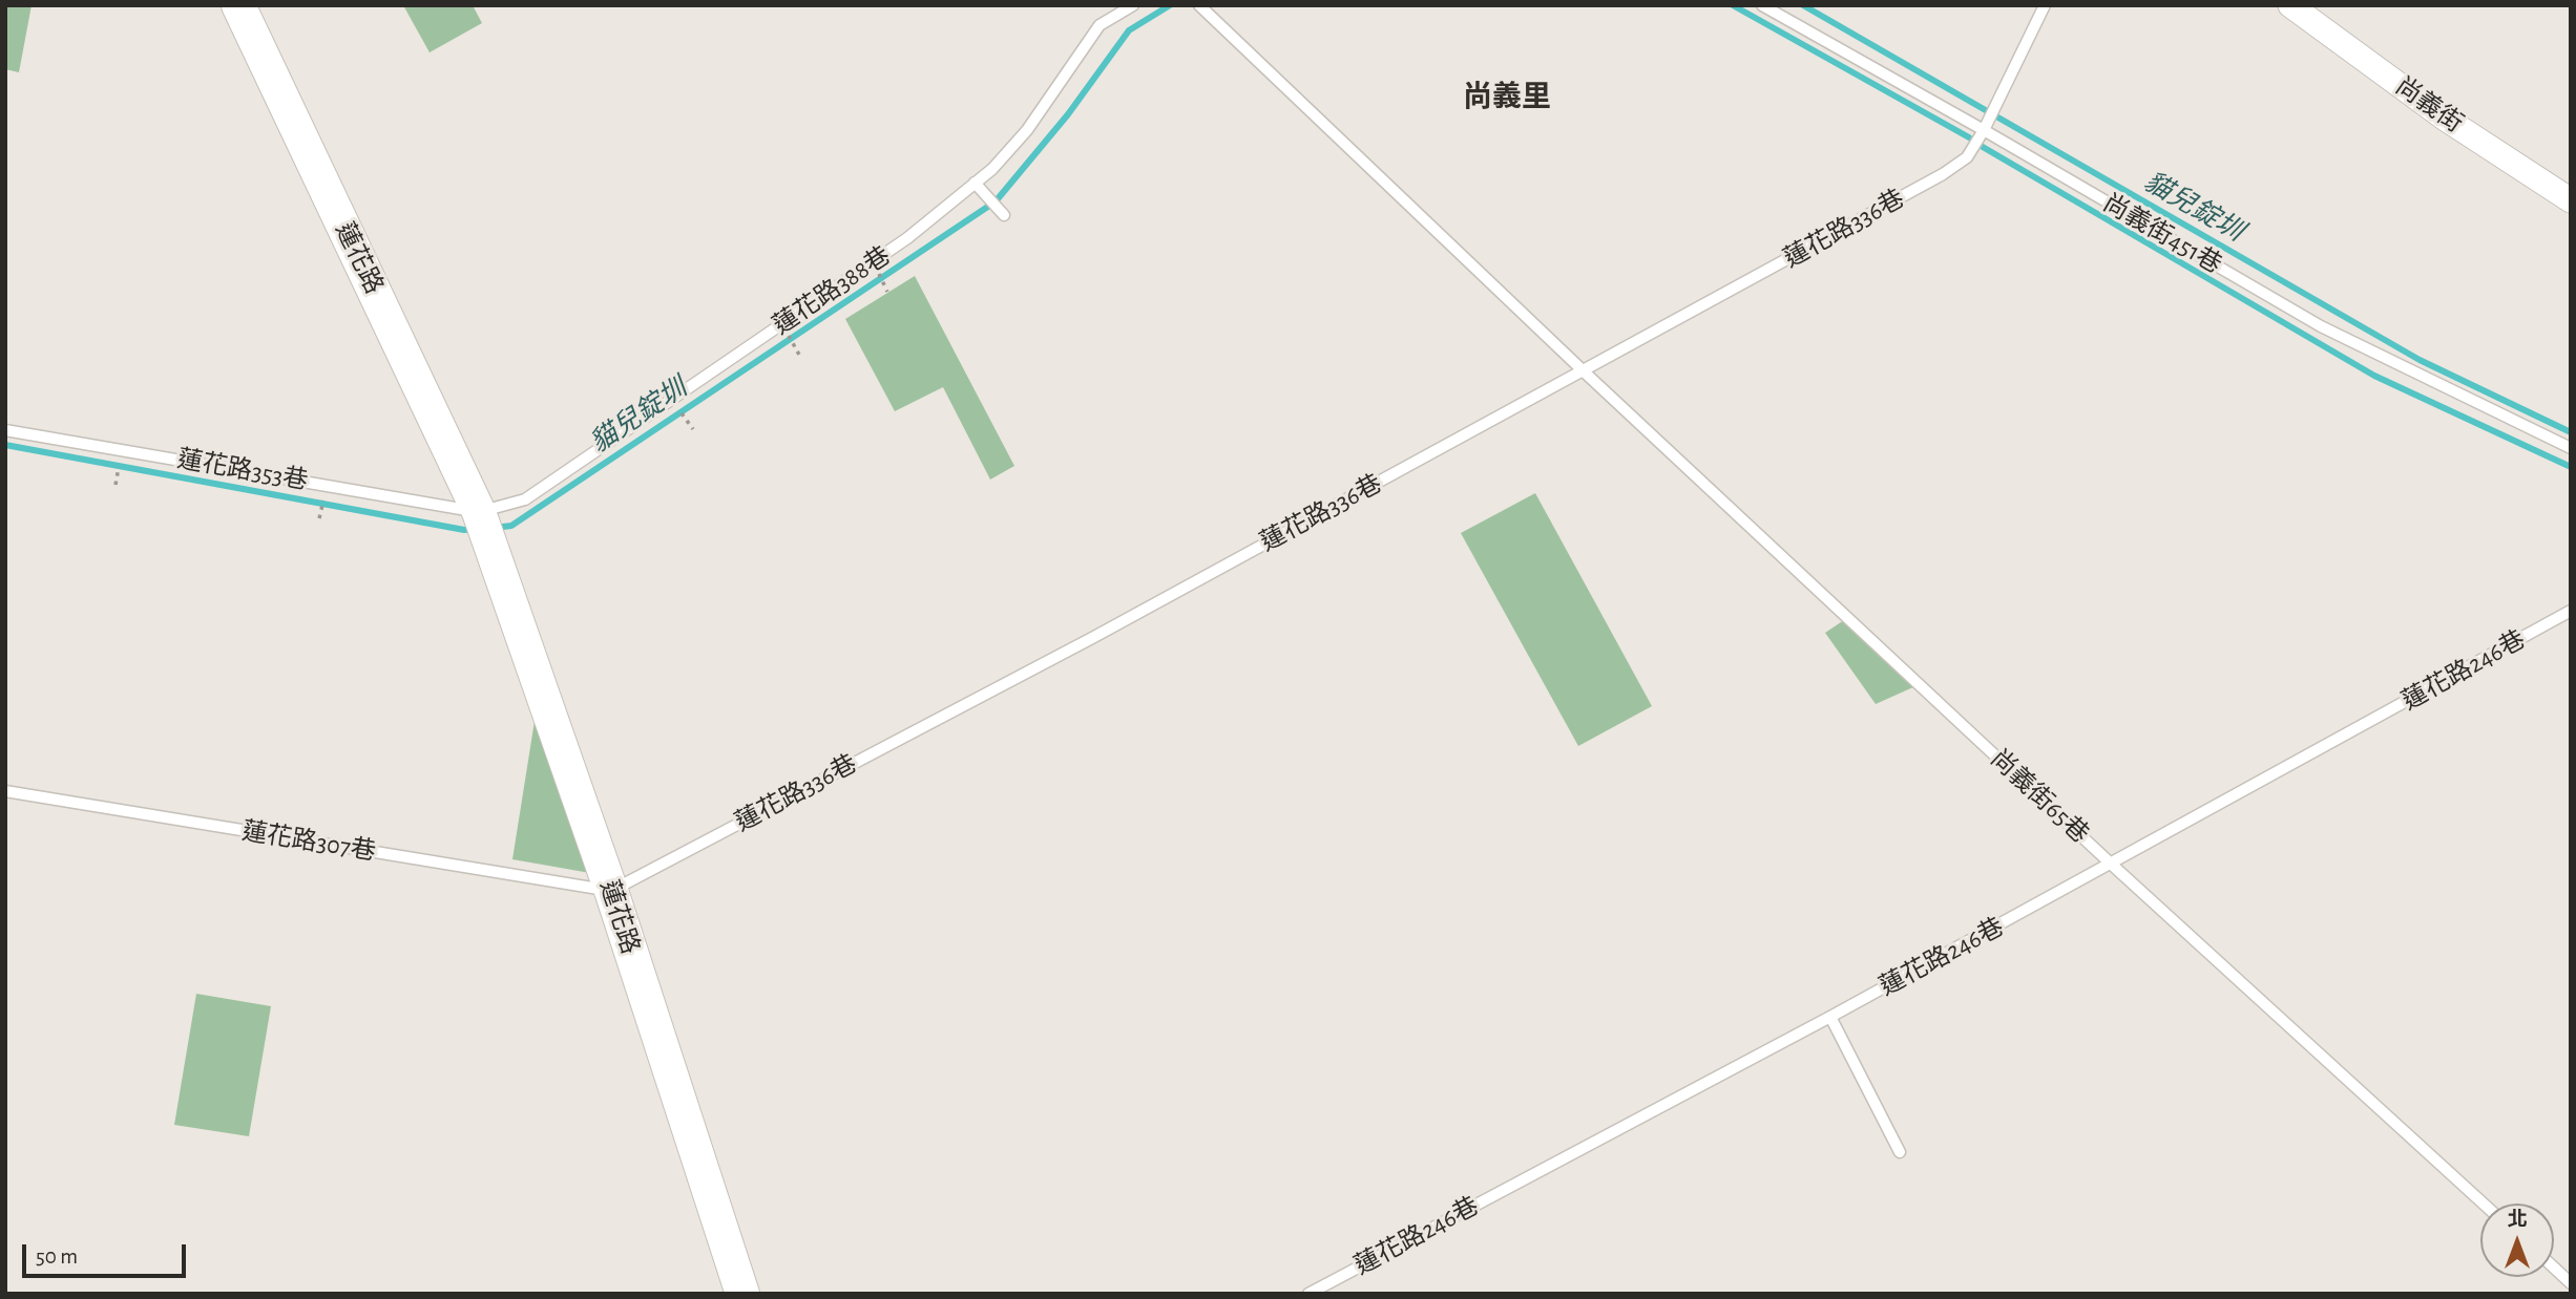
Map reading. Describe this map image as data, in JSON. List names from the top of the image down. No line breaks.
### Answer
{"streets":{"street":["尚義街","蓮花路"],"lane":["蓮花路336巷","尚義街451巷","蓮花路388巷","蓮花路353巷","蓮花路246巷","尚義街65巷","蓮花路307巷"]},"crossings":[["蓮花路336巷","尚義街451巷"],["蓮花路336巷","蓮花路"],["蓮花路336巷","尚義街65巷"],["蓮花路336巷","蓮花路307巷"],["蓮花路","蓮花路388巷"],["蓮花路","蓮花路353巷"],["蓮花路","蓮花路307巷"],["蓮花路388巷","蓮花路353巷"],["蓮花路246巷","尚義街65巷"]],"districts":["尚義里"],"water":["貓兒錠圳"],"scale_bar":"50 m","north":"top"}
